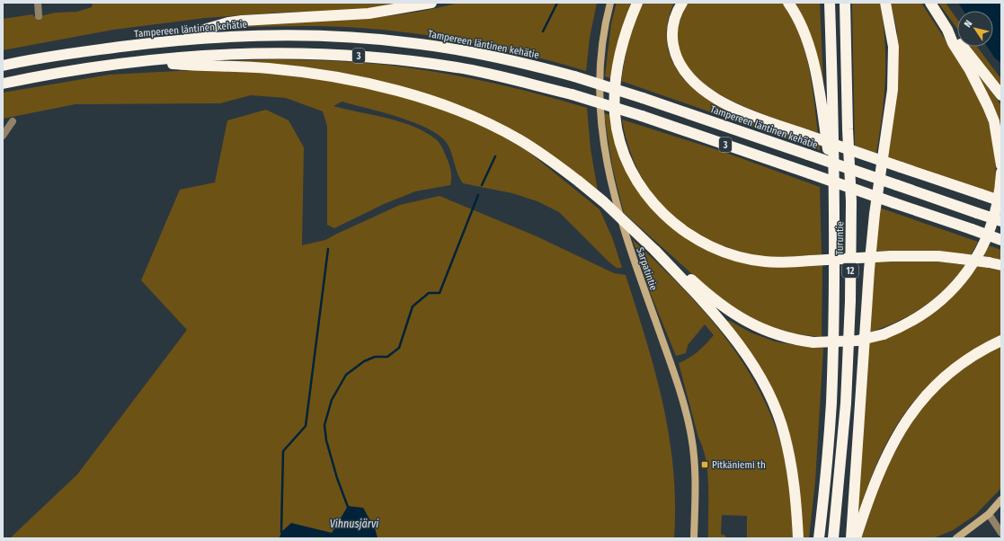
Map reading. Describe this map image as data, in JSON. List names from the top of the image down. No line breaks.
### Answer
{"streets":{"highway":["Tampereen läntinen kehätie","3","Turuntie","12"],"main road":["Sarpatintie"]},"water":["Vihnusjärvi"],"places":{"transit":["Pitkäniemi th"]},"north":"top left"}
